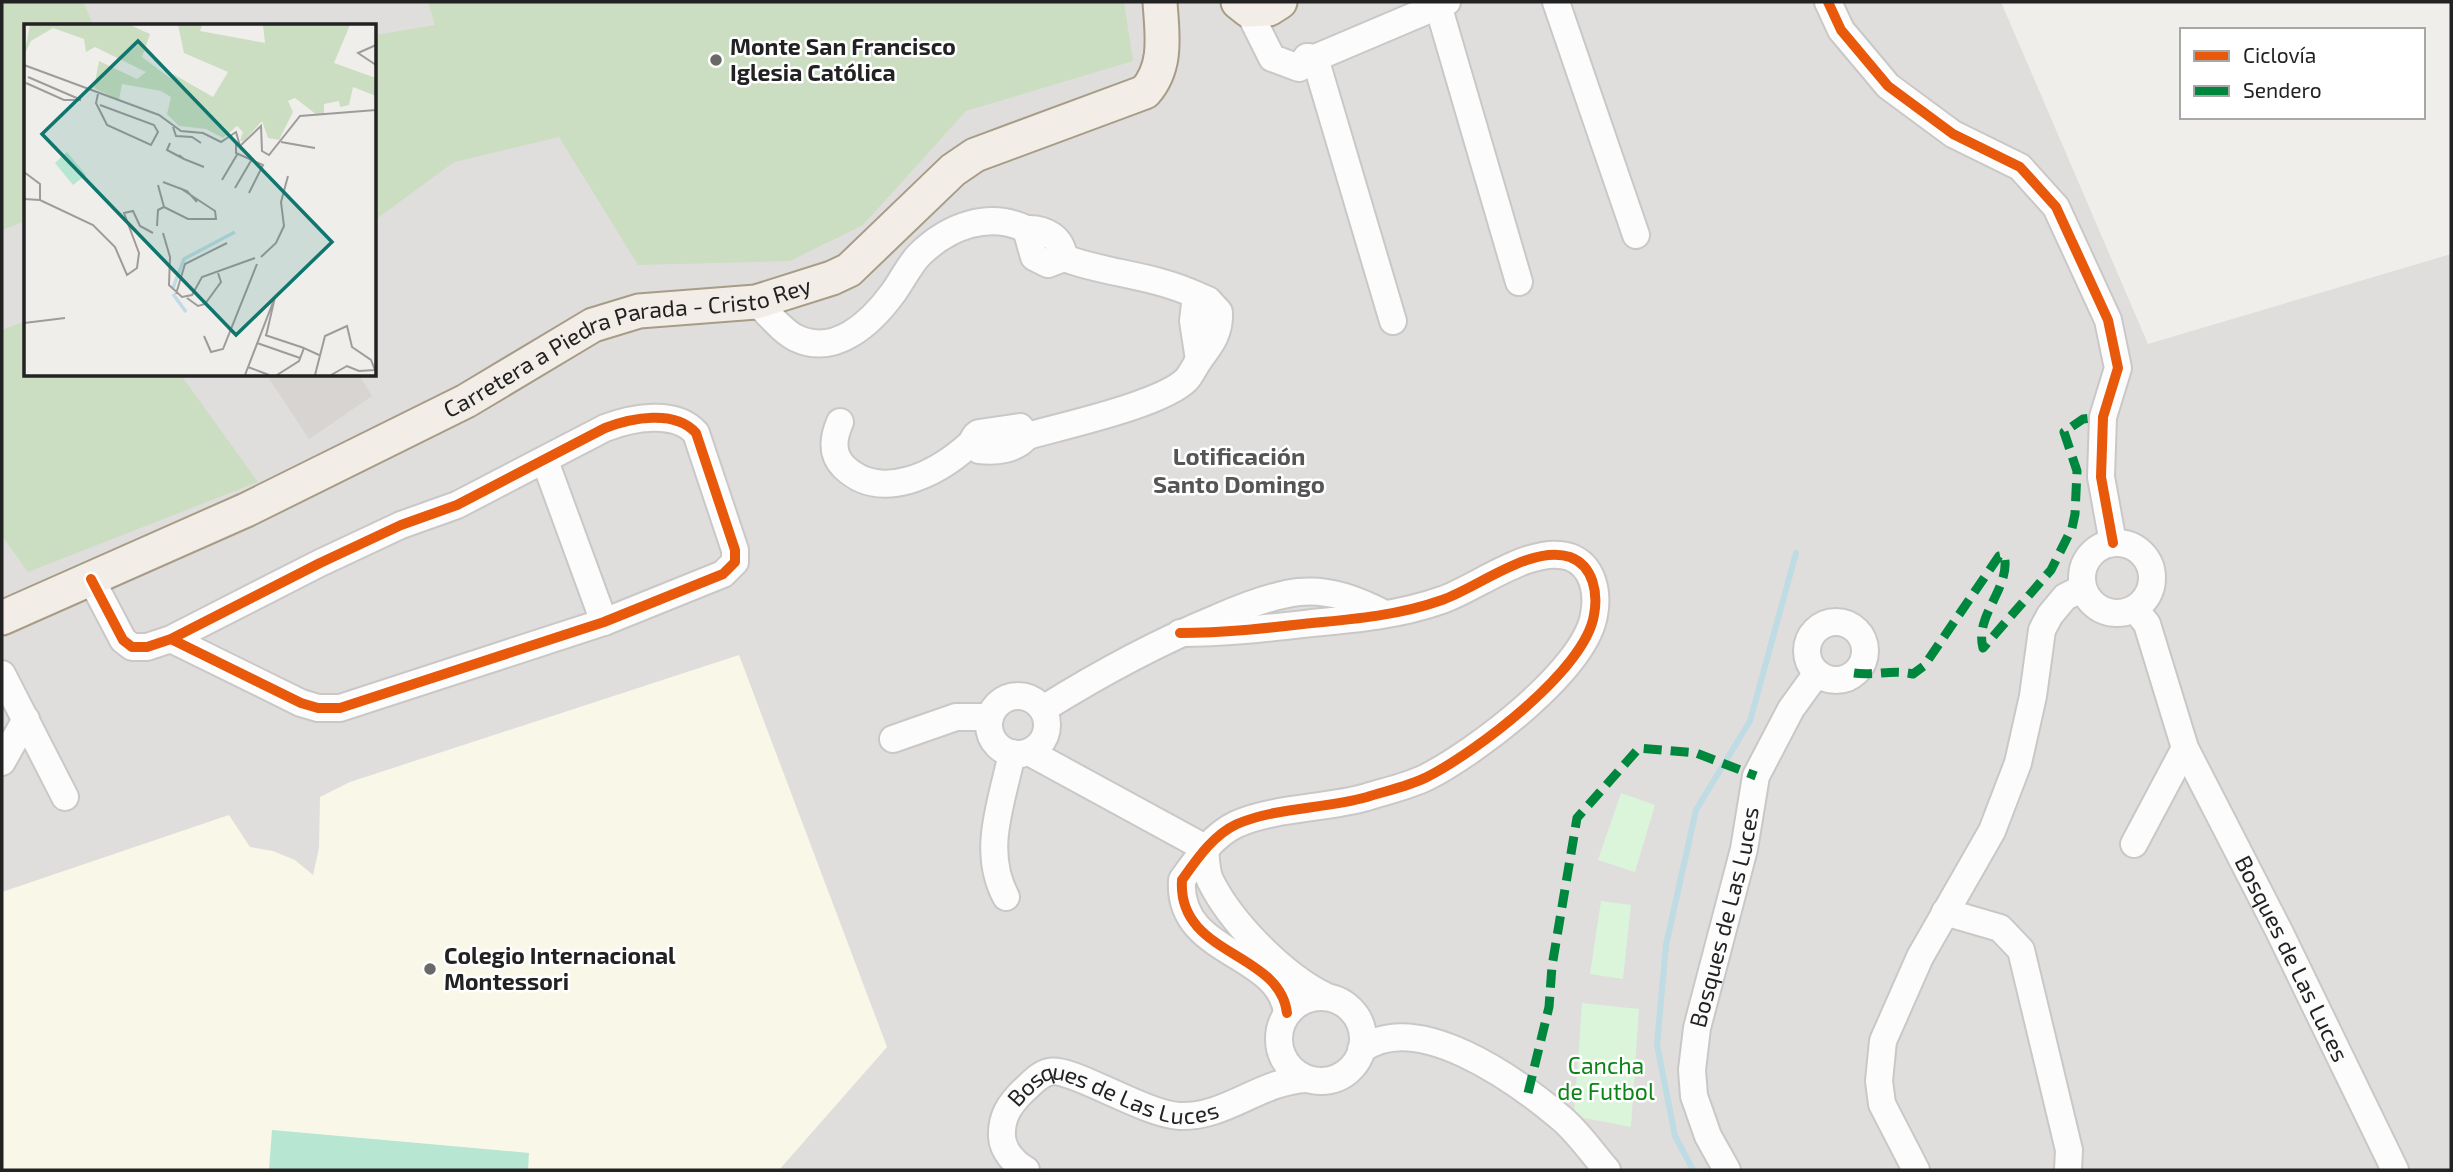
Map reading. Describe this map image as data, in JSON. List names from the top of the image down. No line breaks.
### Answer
{"streets":{"main road":["Carretera a Piedra Parada - Cristo Rey"],"street":["Bosques de Las Luces"]},"districts":["Lotificación Santo Domingo"],"parks":["Cancha de Futbol"],"places":["Monte San Francisco Iglesia Católica","Colegio Internacional Montessori"],"legend":["Ciclovía","Sendero"]}
